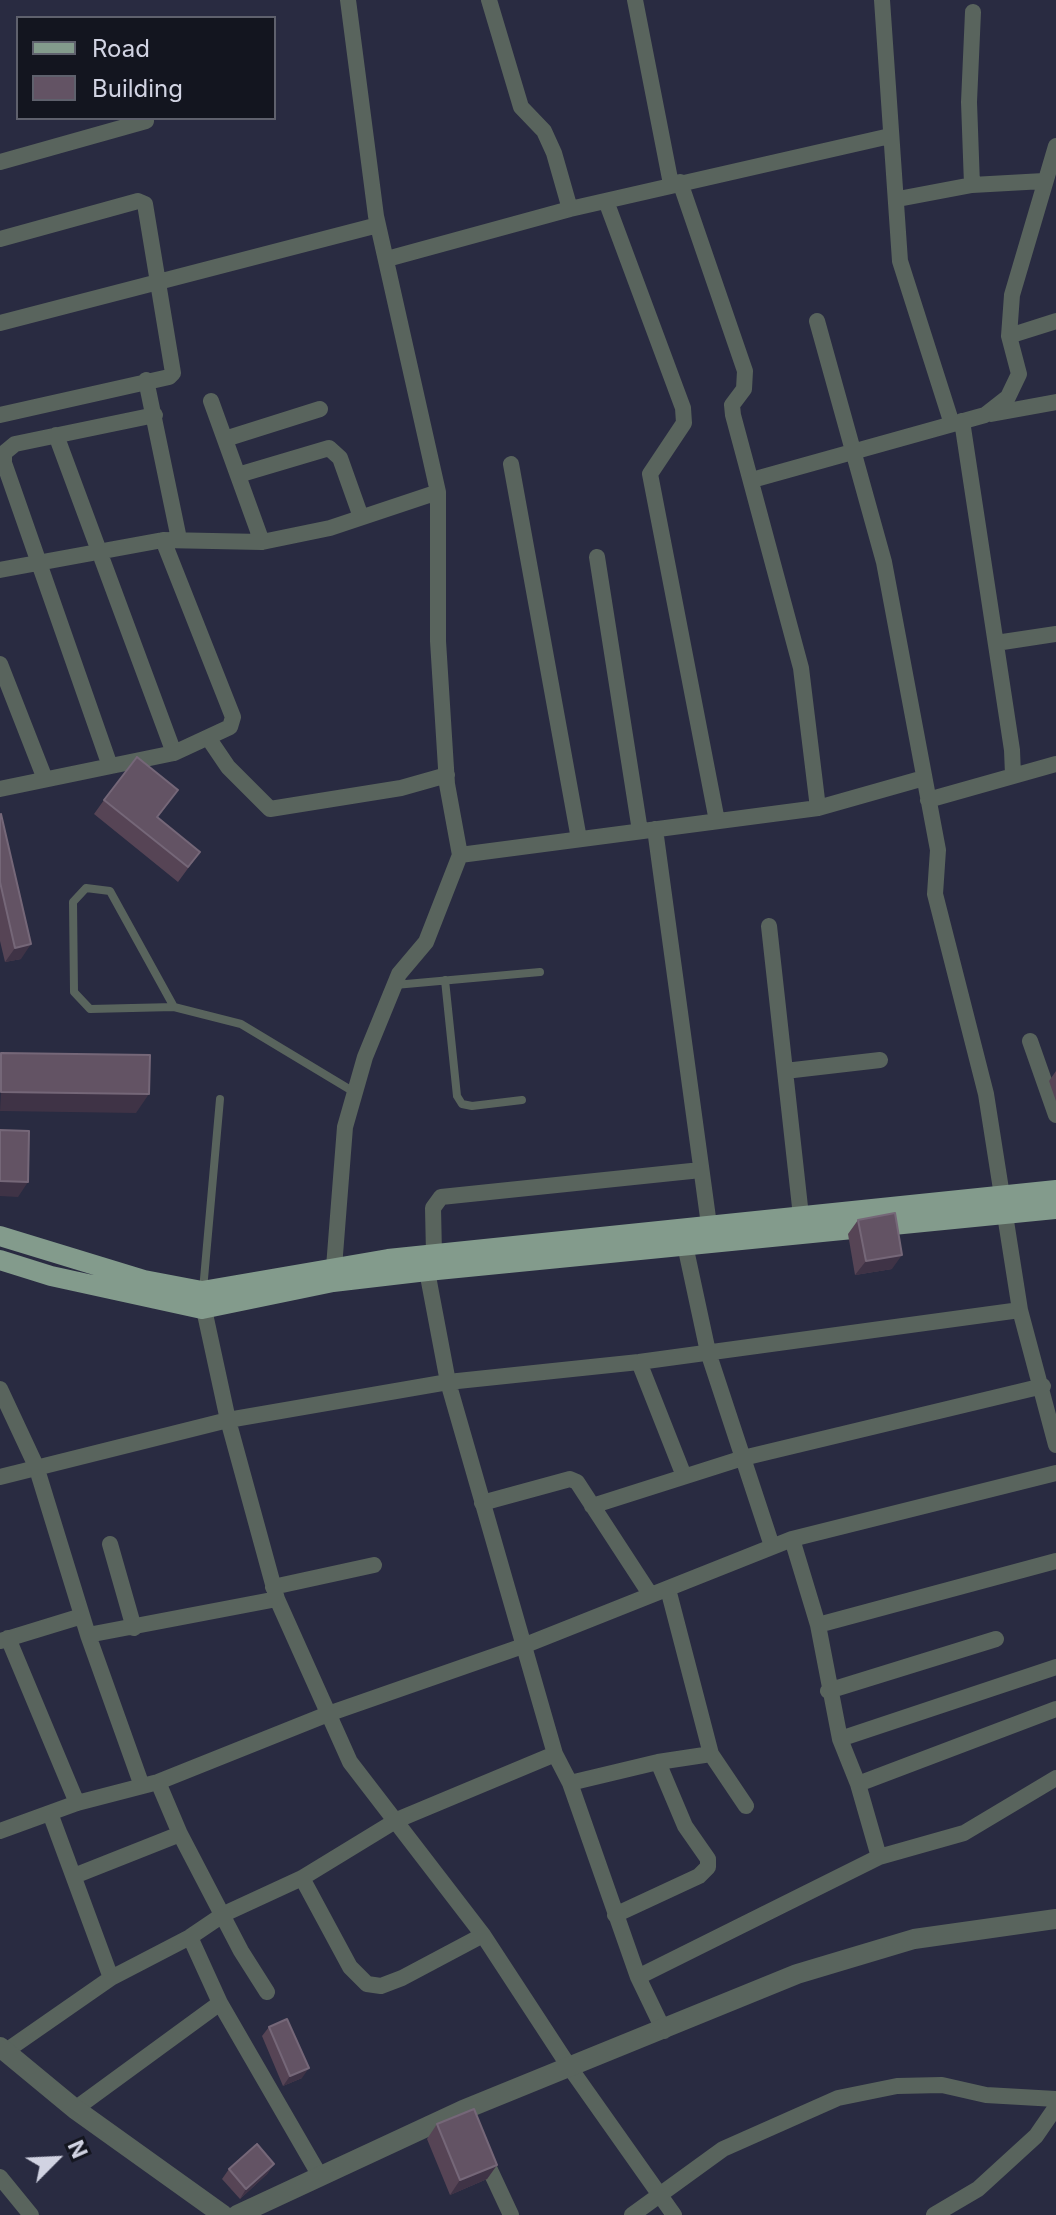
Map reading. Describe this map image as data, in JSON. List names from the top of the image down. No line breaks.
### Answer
{"legend":["Road","Building"],"north":"top right"}
